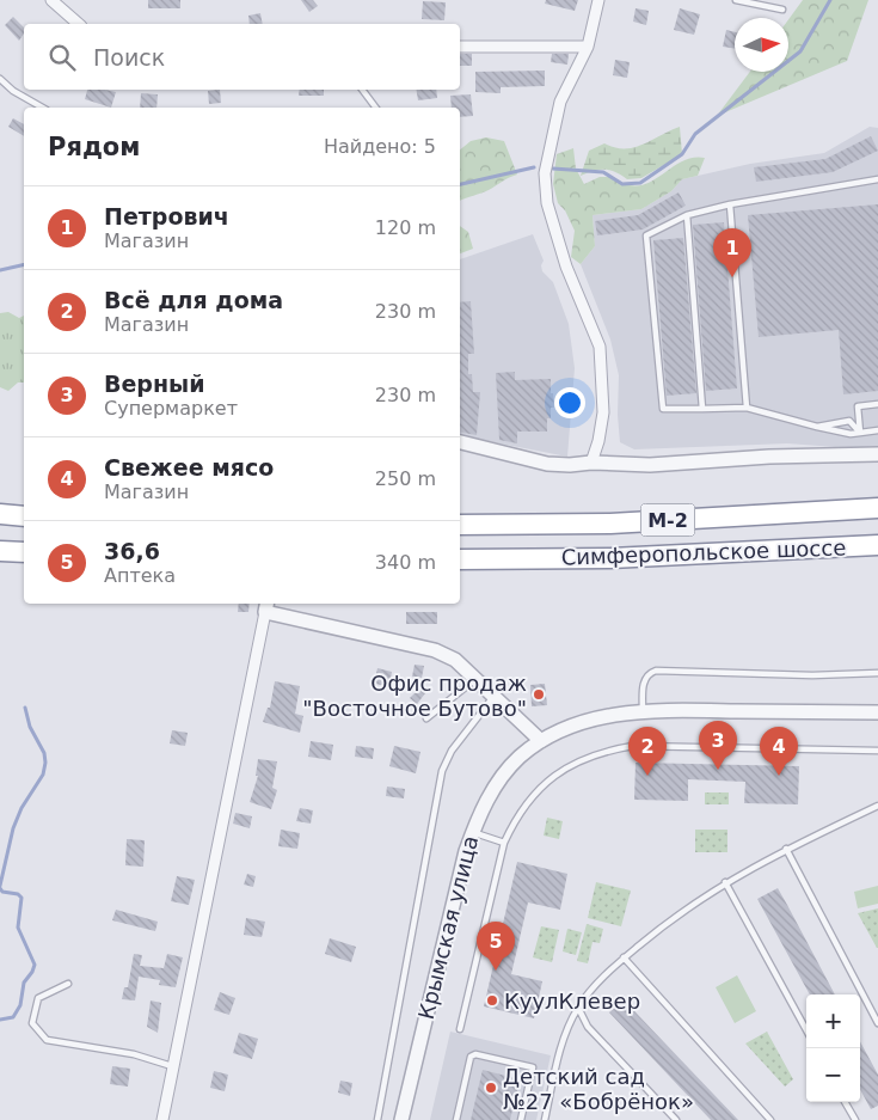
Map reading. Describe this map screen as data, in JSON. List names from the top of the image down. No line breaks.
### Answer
{"streets":{"highway":["М-2","Симферопольское шоссе"],"street":["Крымская улица"]},"places":["Офис продаж \"Восточное Бутово\"","КуулКлевер","Детский сад №27 «Бобрёнок»"],"north":"right","page":{"search":"Поиск","heading":["Рядом","Найдено: 5"],"list":[{"mark":"1","name":"Петрович","note":"Магазин","value":"120 m"},{"mark":"2","name":"Всё для дома","note":"Магазин","value":"230 m"},{"mark":"3","name":"Верный","note":"Супермаркет","value":"230 m"},{"mark":"4","name":"Свежее мясо","note":"Магазин","value":"250 m"},{"mark":"5","name":"36,6","note":"Аптека","value":"340 m"}],"pins":["1","3","2","4","5"],"map_buttons":["+","−"]}}
